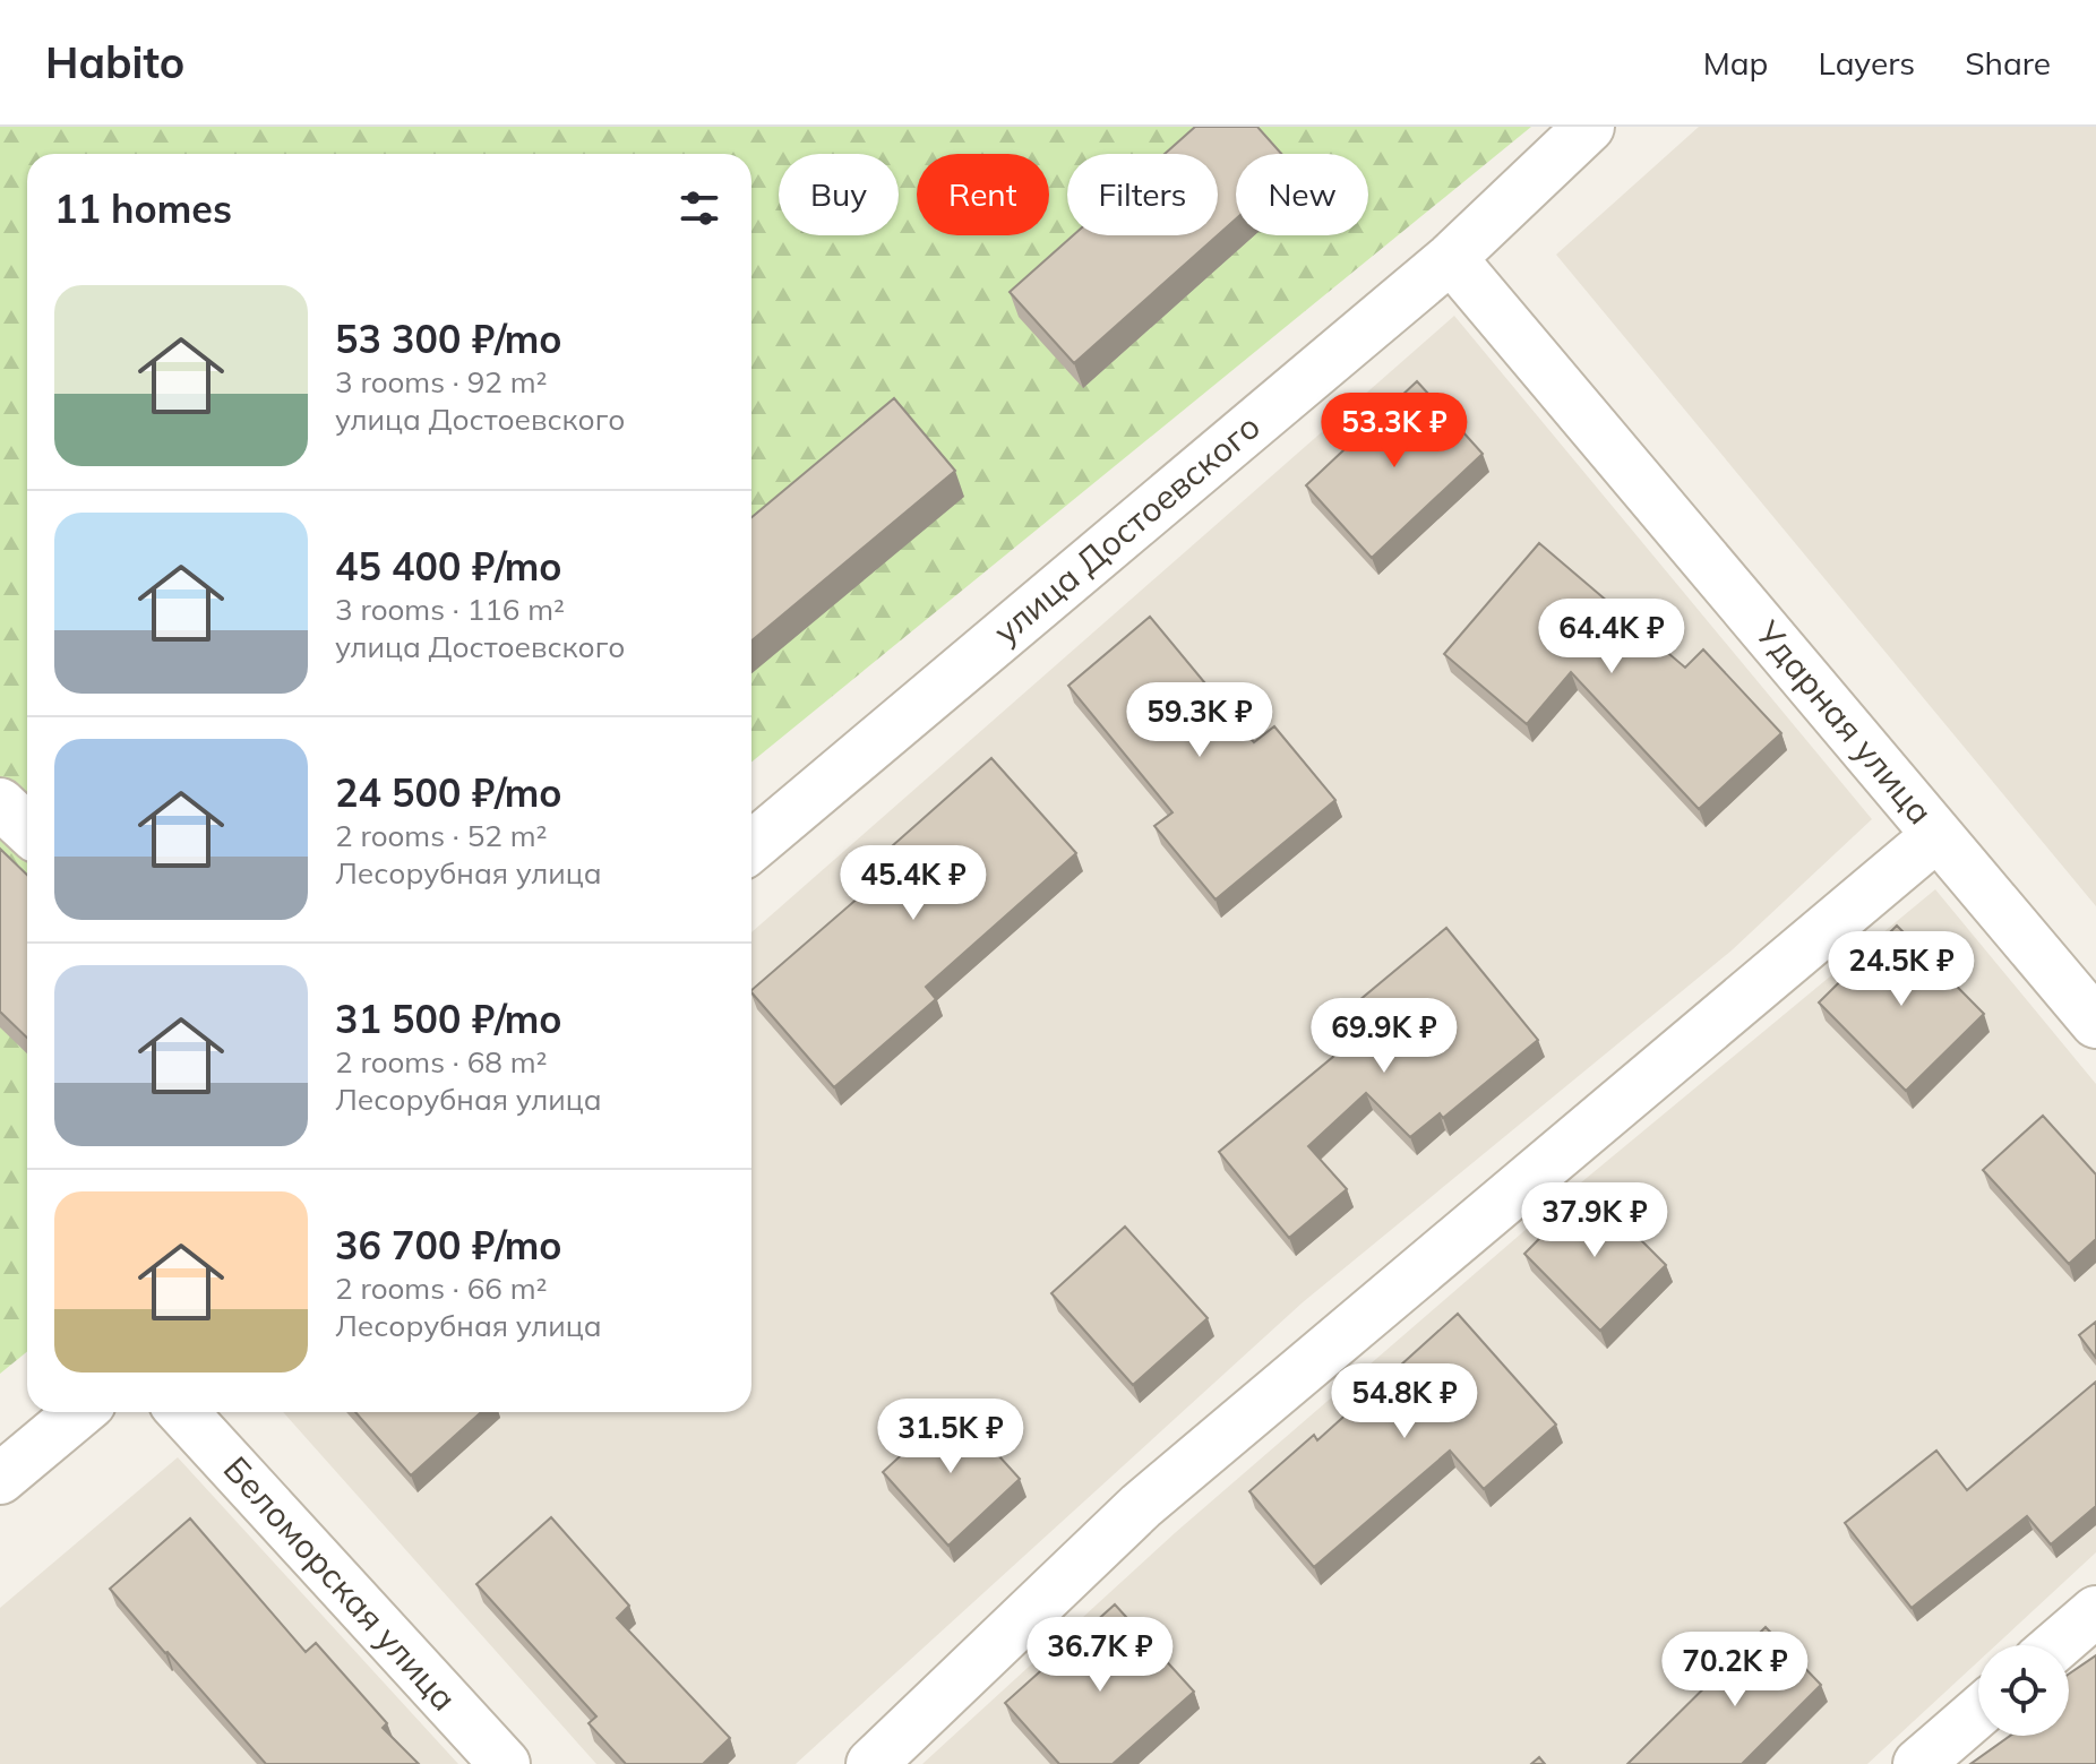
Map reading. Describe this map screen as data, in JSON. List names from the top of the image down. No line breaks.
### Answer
{"streets":{"street":["улица Достоевского","Ударная улица","Беломорская улица"]},"crossings":[["улица Достоевского","Ударная улица"]],"page":{"header":"Habito","nav":["Map","Layers","Share"],"chip":["Buy","Rent","Filters","New"],"heading":"11 homes","list":[{"name":"53 300 ₽/mo","note":"3 rooms · 92 m² · улица Достоевского"},{"name":"45 400 ₽/mo","note":"3 rooms · 116 m² · улица Достоевского"},{"name":"24 500 ₽/mo","note":"2 rooms · 52 m² · Лесорубная улица"},{"name":"31 500 ₽/mo","note":"2 rooms · 68 m² · Лесорубная улица"},{"name":"36 700 ₽/mo","note":"2 rooms · 66 m² · Лесорубная улица"}],"price":["53.3K ₽","64.4K ₽","59.3K ₽","45.4K ₽","24.5K ₽","69.9K ₽","37.9K ₽","54.8K ₽","31.5K ₽","36.7K ₽","70.2K ₽"]}}
